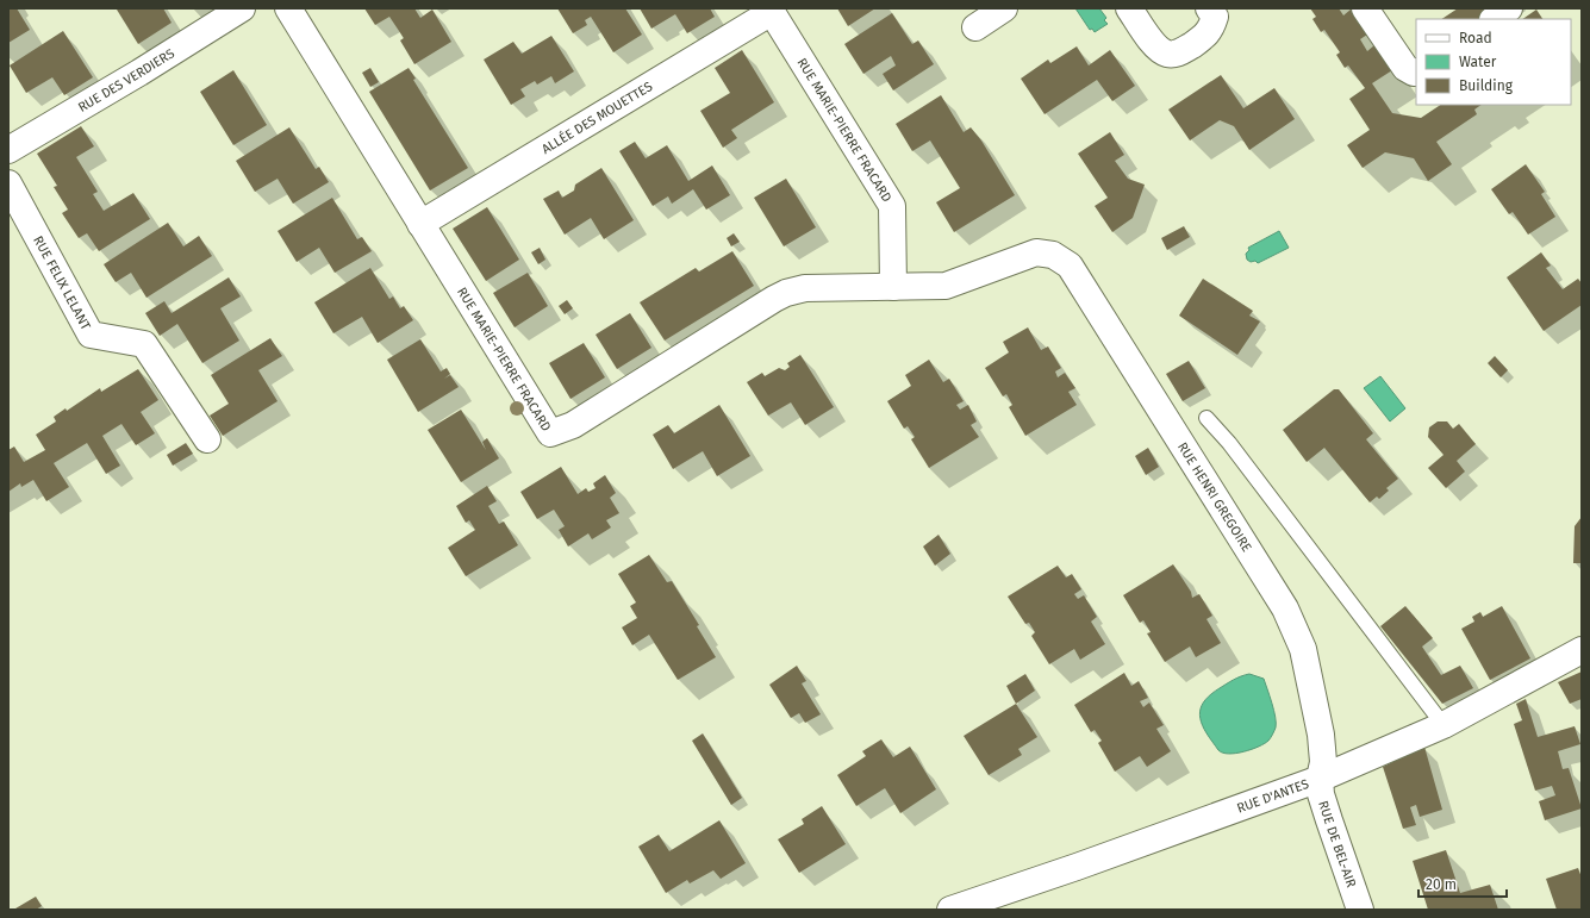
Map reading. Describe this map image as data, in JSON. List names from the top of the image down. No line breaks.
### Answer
{"streets":{"street":["RUE DES VERDIERS","ALLÉE DES MOUETTES","RUE MARIE-PIERRE FRACARD","RUE FELIX LELANT","RUE HENRI GREGOIRE","RUE D'ANTES","RUE DE BEL-AIR"]},"crossings":[["ALLÉE DES MOUETTES","RUE MARIE-PIERRE FRACARD"],["RUE MARIE-PIERRE FRACARD","RUE HENRI GREGOIRE"],["RUE HENRI GREGOIRE","RUE D'ANTES"],["RUE HENRI GREGOIRE","RUE DE BEL-AIR"],["RUE D'ANTES","RUE DE BEL-AIR"]],"legend":["Road","Water","Building"],"scale_bar":"20 m"}
